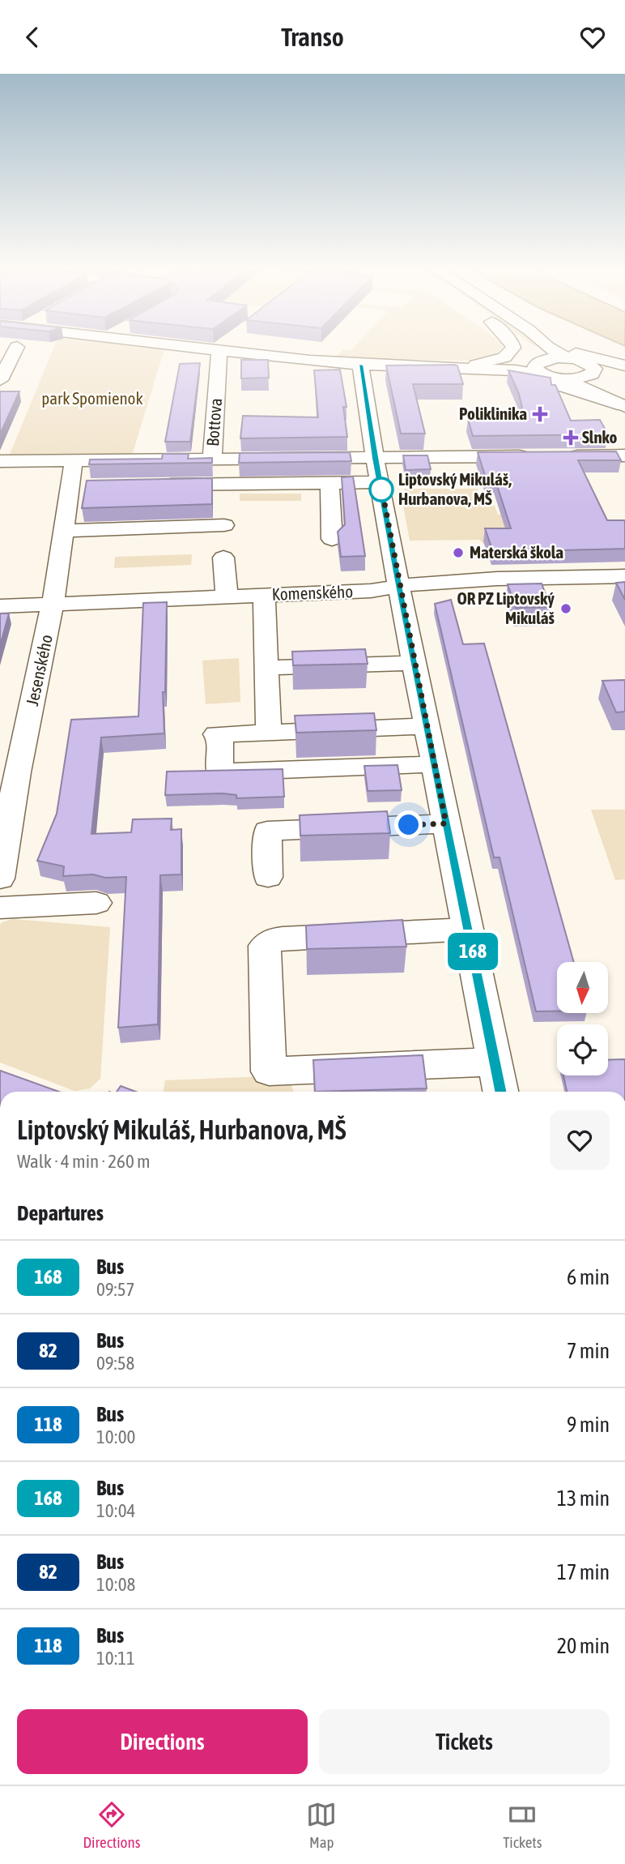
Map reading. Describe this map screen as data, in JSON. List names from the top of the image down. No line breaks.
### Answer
{"streets":{"street":["Bottova","Komenského","Jesenského"]},"crossings":[["Komenského","Jesenského"]],"parks":["park Spomienok"],"places":{"health":["Poliklinika","Slnko"],"other":["Liptovský Mikuláš, Hurbanova, MŠ","Materská škola","OR PZ Liptovský Mikuláš"]},"lines":["bus line 168"],"north":"bottom","page":{"header":"Transo","on_map":"168","heading":[["Liptovský Mikuláš, Hurbanova, MŠ","Walk · 4 min · 260 m"],"Departures"],"list":[{"mark":"168","name":"Bus","note":"09:57","value":"6 min"},{"mark":"82","name":"Bus","note":"09:58","value":"7 min"},{"mark":"118","name":"Bus","note":"10:00","value":"9 min"},{"mark":"168","name":"Bus","note":"10:04","value":"13 min"},{"mark":"82","name":"Bus","note":"10:08","value":"17 min"},{"mark":"118","name":"Bus","note":"10:11","value":"20 min"}],"buttons":["Directions","Tickets"],"tabs":["Directions","Map","Tickets"]}}
